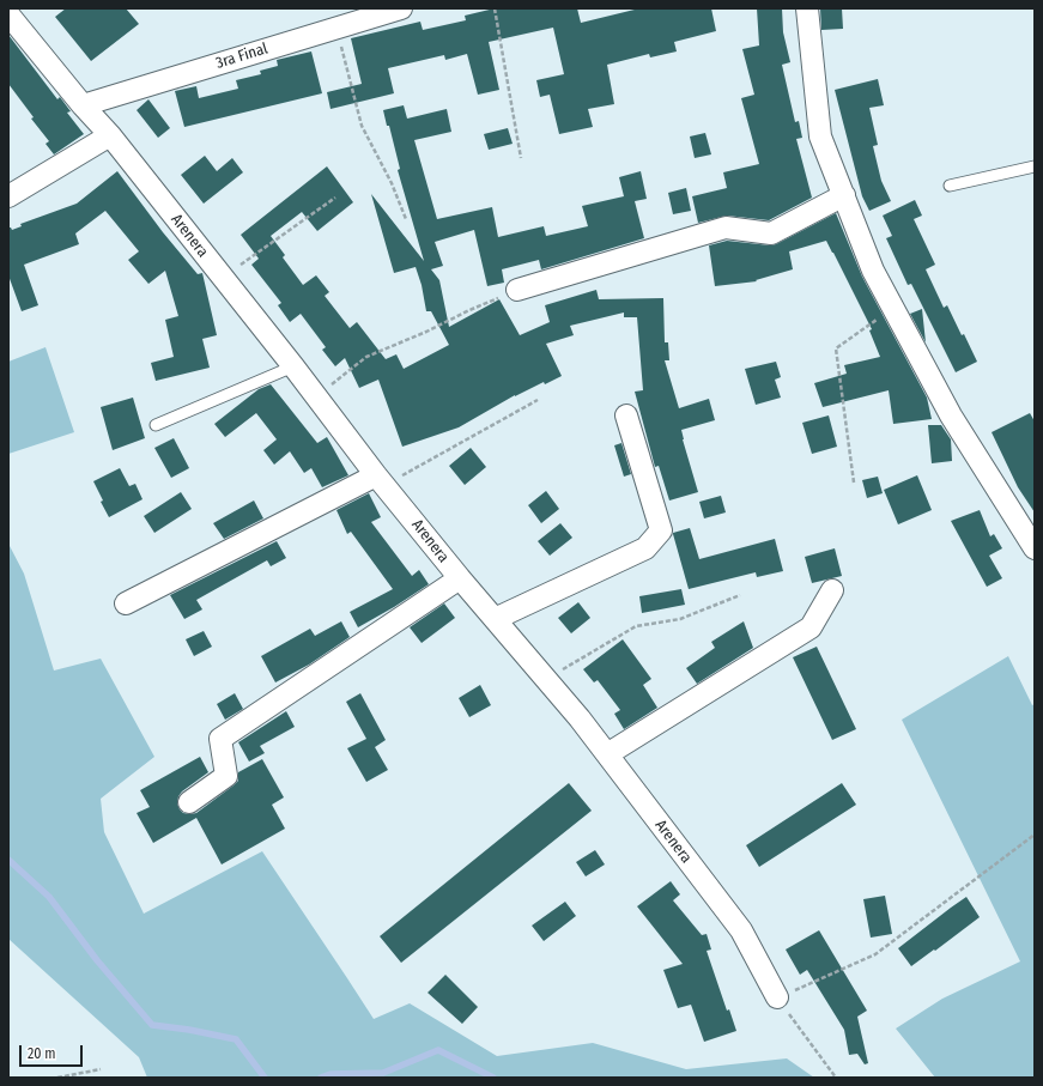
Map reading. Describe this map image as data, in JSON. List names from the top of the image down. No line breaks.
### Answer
{"streets":{"street":["3ra Final","Arenera"]},"crossings":[["3ra Final","Arenera"]],"scale_bar":"20 m"}
